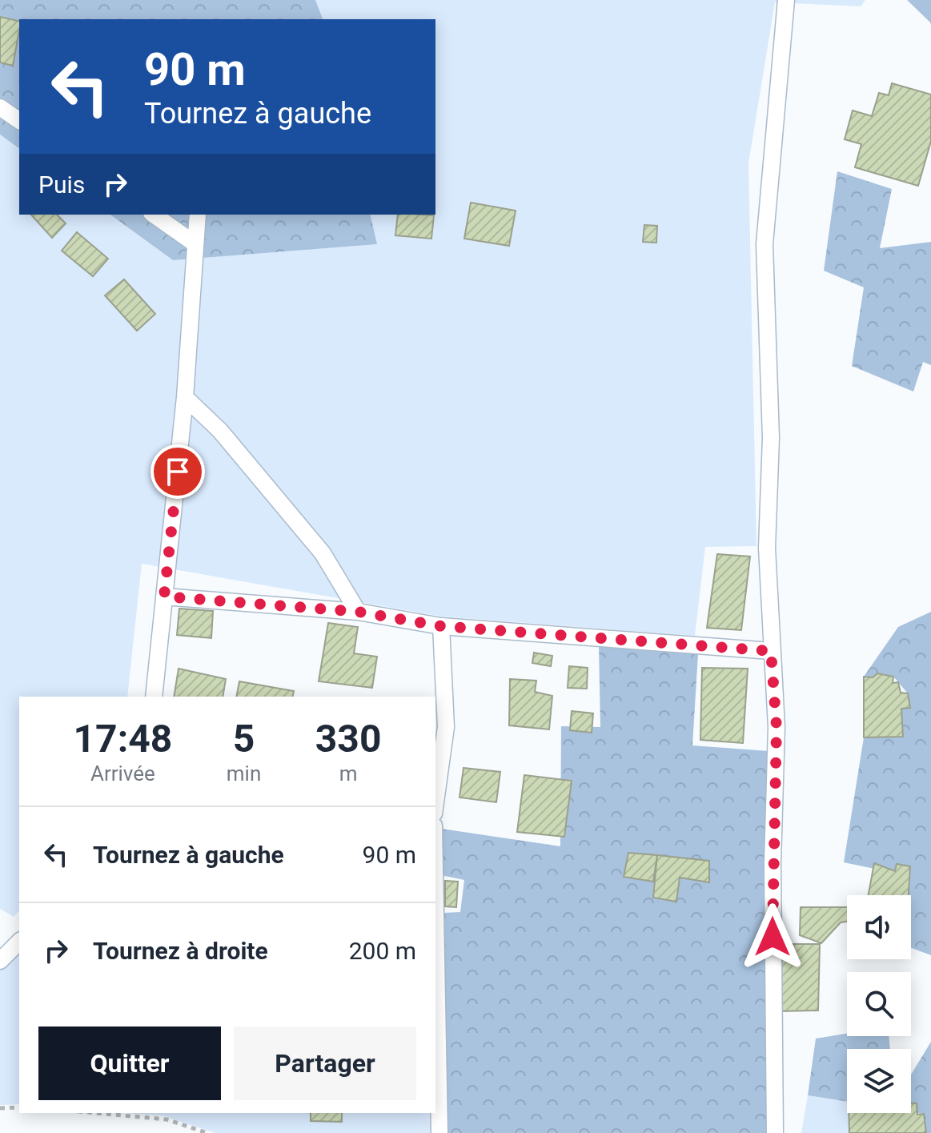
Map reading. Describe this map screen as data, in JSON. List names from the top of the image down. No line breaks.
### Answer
{"page":{"turn":["90 m","Tournez à gauche"],"then":"Puis","eta":["17:48","Arrivée","5","min","330","m"],"list":[{"name":"Tournez à gauche","value":"90 m"},{"name":"Tournez à droite","value":"200 m"}],"buttons":["Quitter","Partager"]}}
